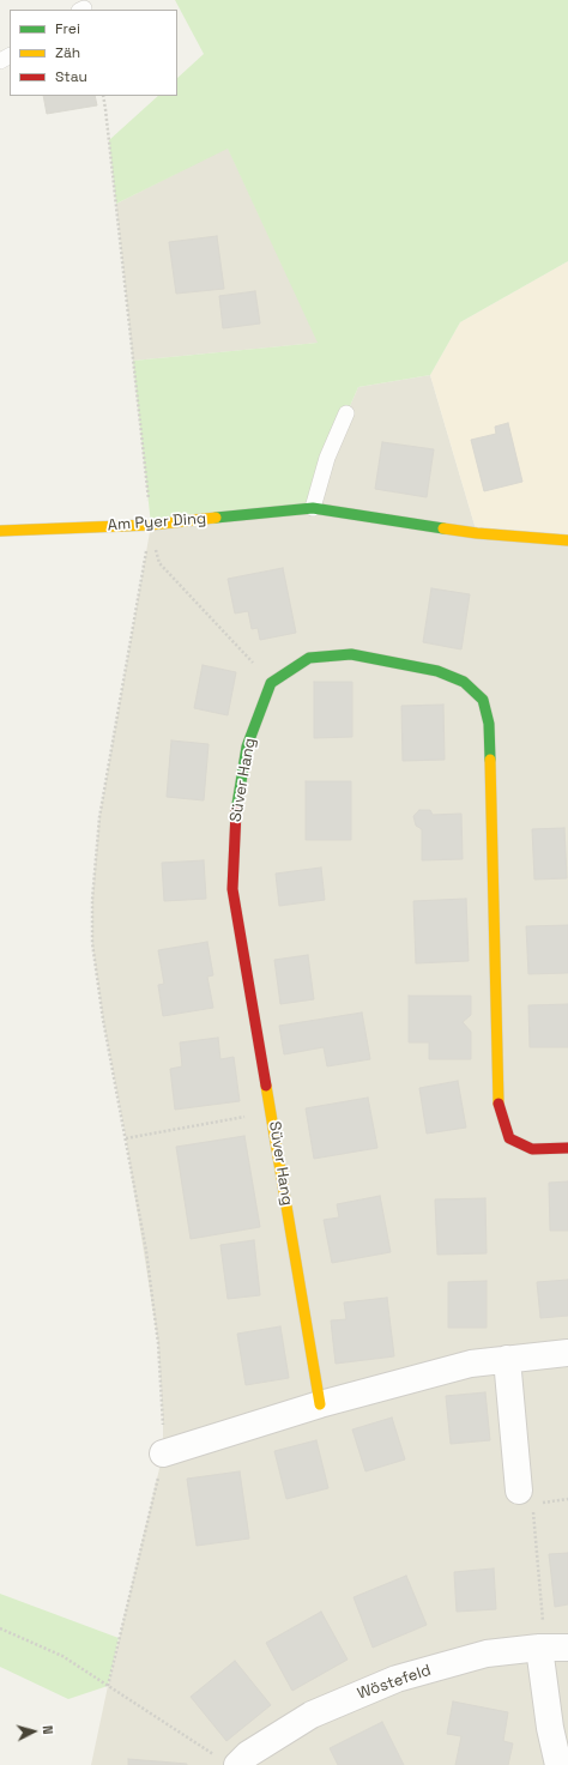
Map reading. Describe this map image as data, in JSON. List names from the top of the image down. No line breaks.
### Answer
{"streets":{"street":["Am Pyer Ding","Süver Hang","Wöstefeld"]},"legend":["Frei","Zäh","Stau"],"north":"right"}
